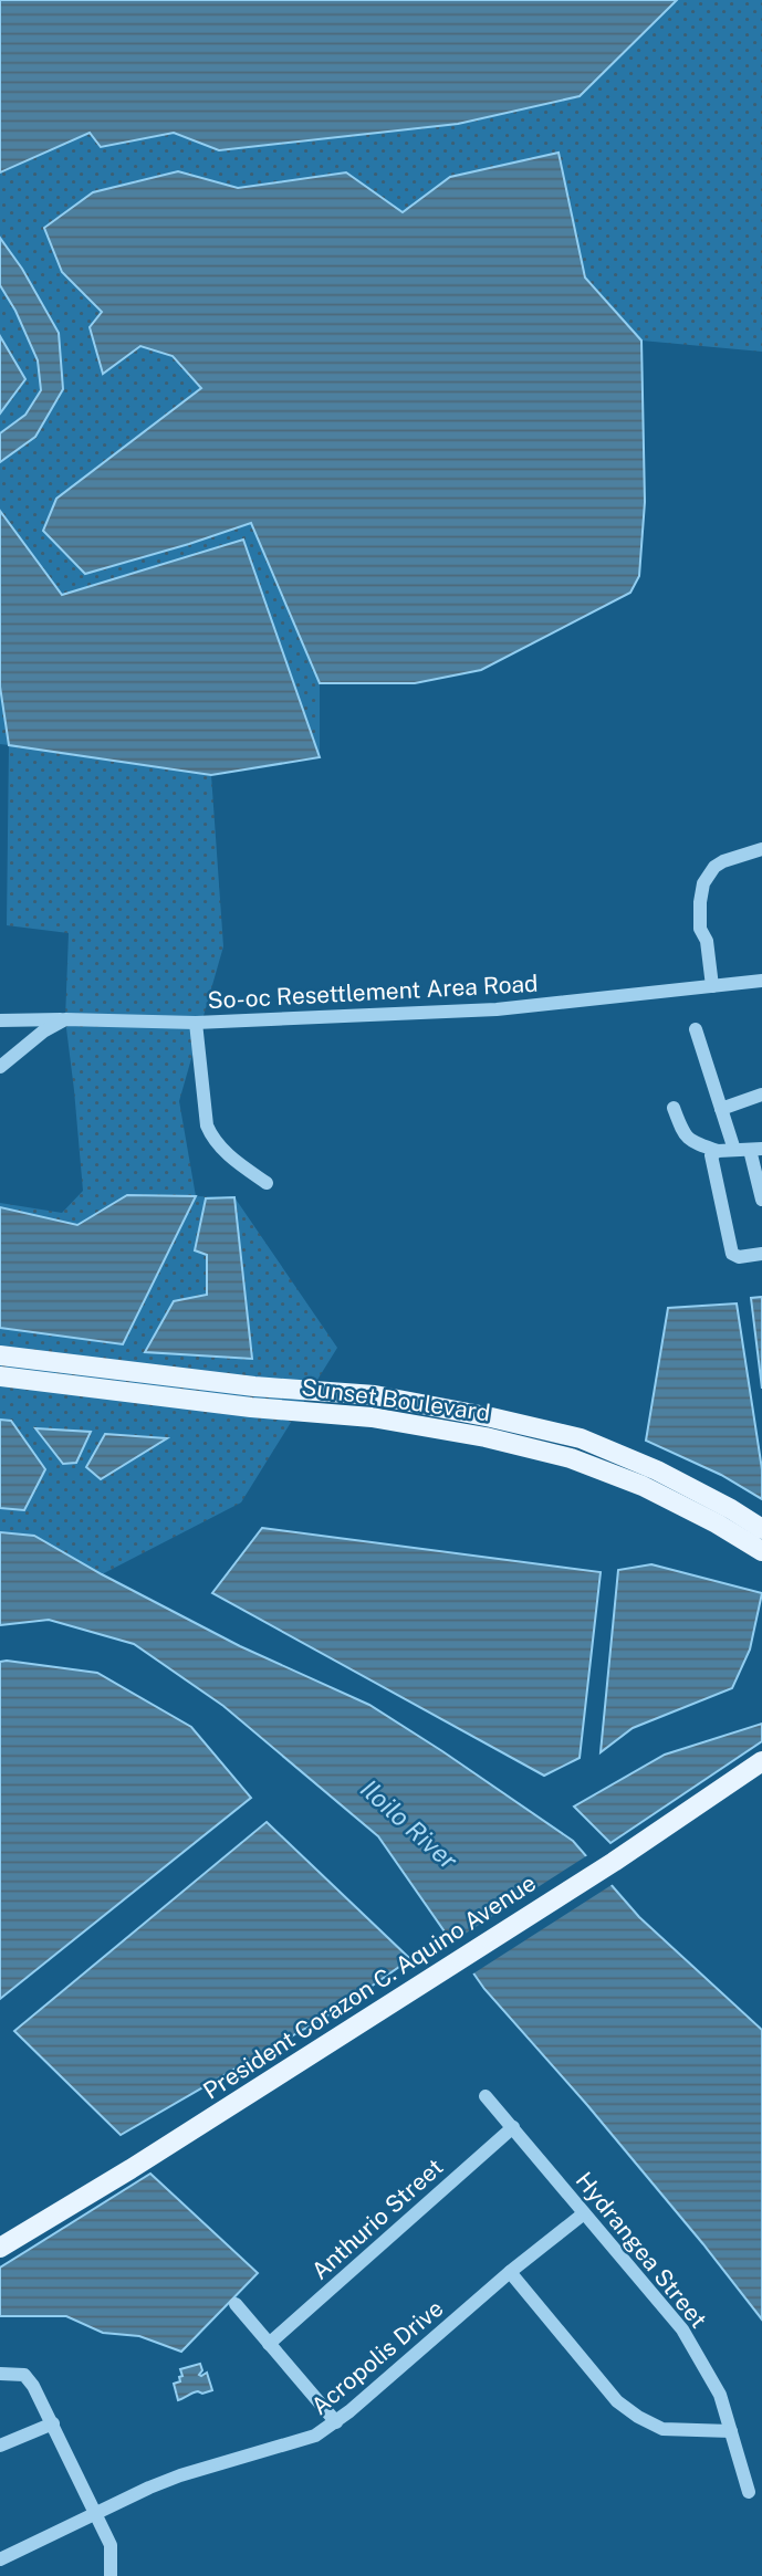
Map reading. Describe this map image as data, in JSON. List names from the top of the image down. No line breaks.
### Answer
{"streets":{"main road":["Sunset Boulevard","President Corazon C. Aquino Avenue"],"street":["So-oc Resettlement Area Road","Anthurio Street","Hydrangea Street","Acropolis Drive"]},"crossings":[["Anthurio Street","Hydrangea Street"],["Hydrangea Street","Acropolis Drive"]],"water":["Iloilo River"]}
